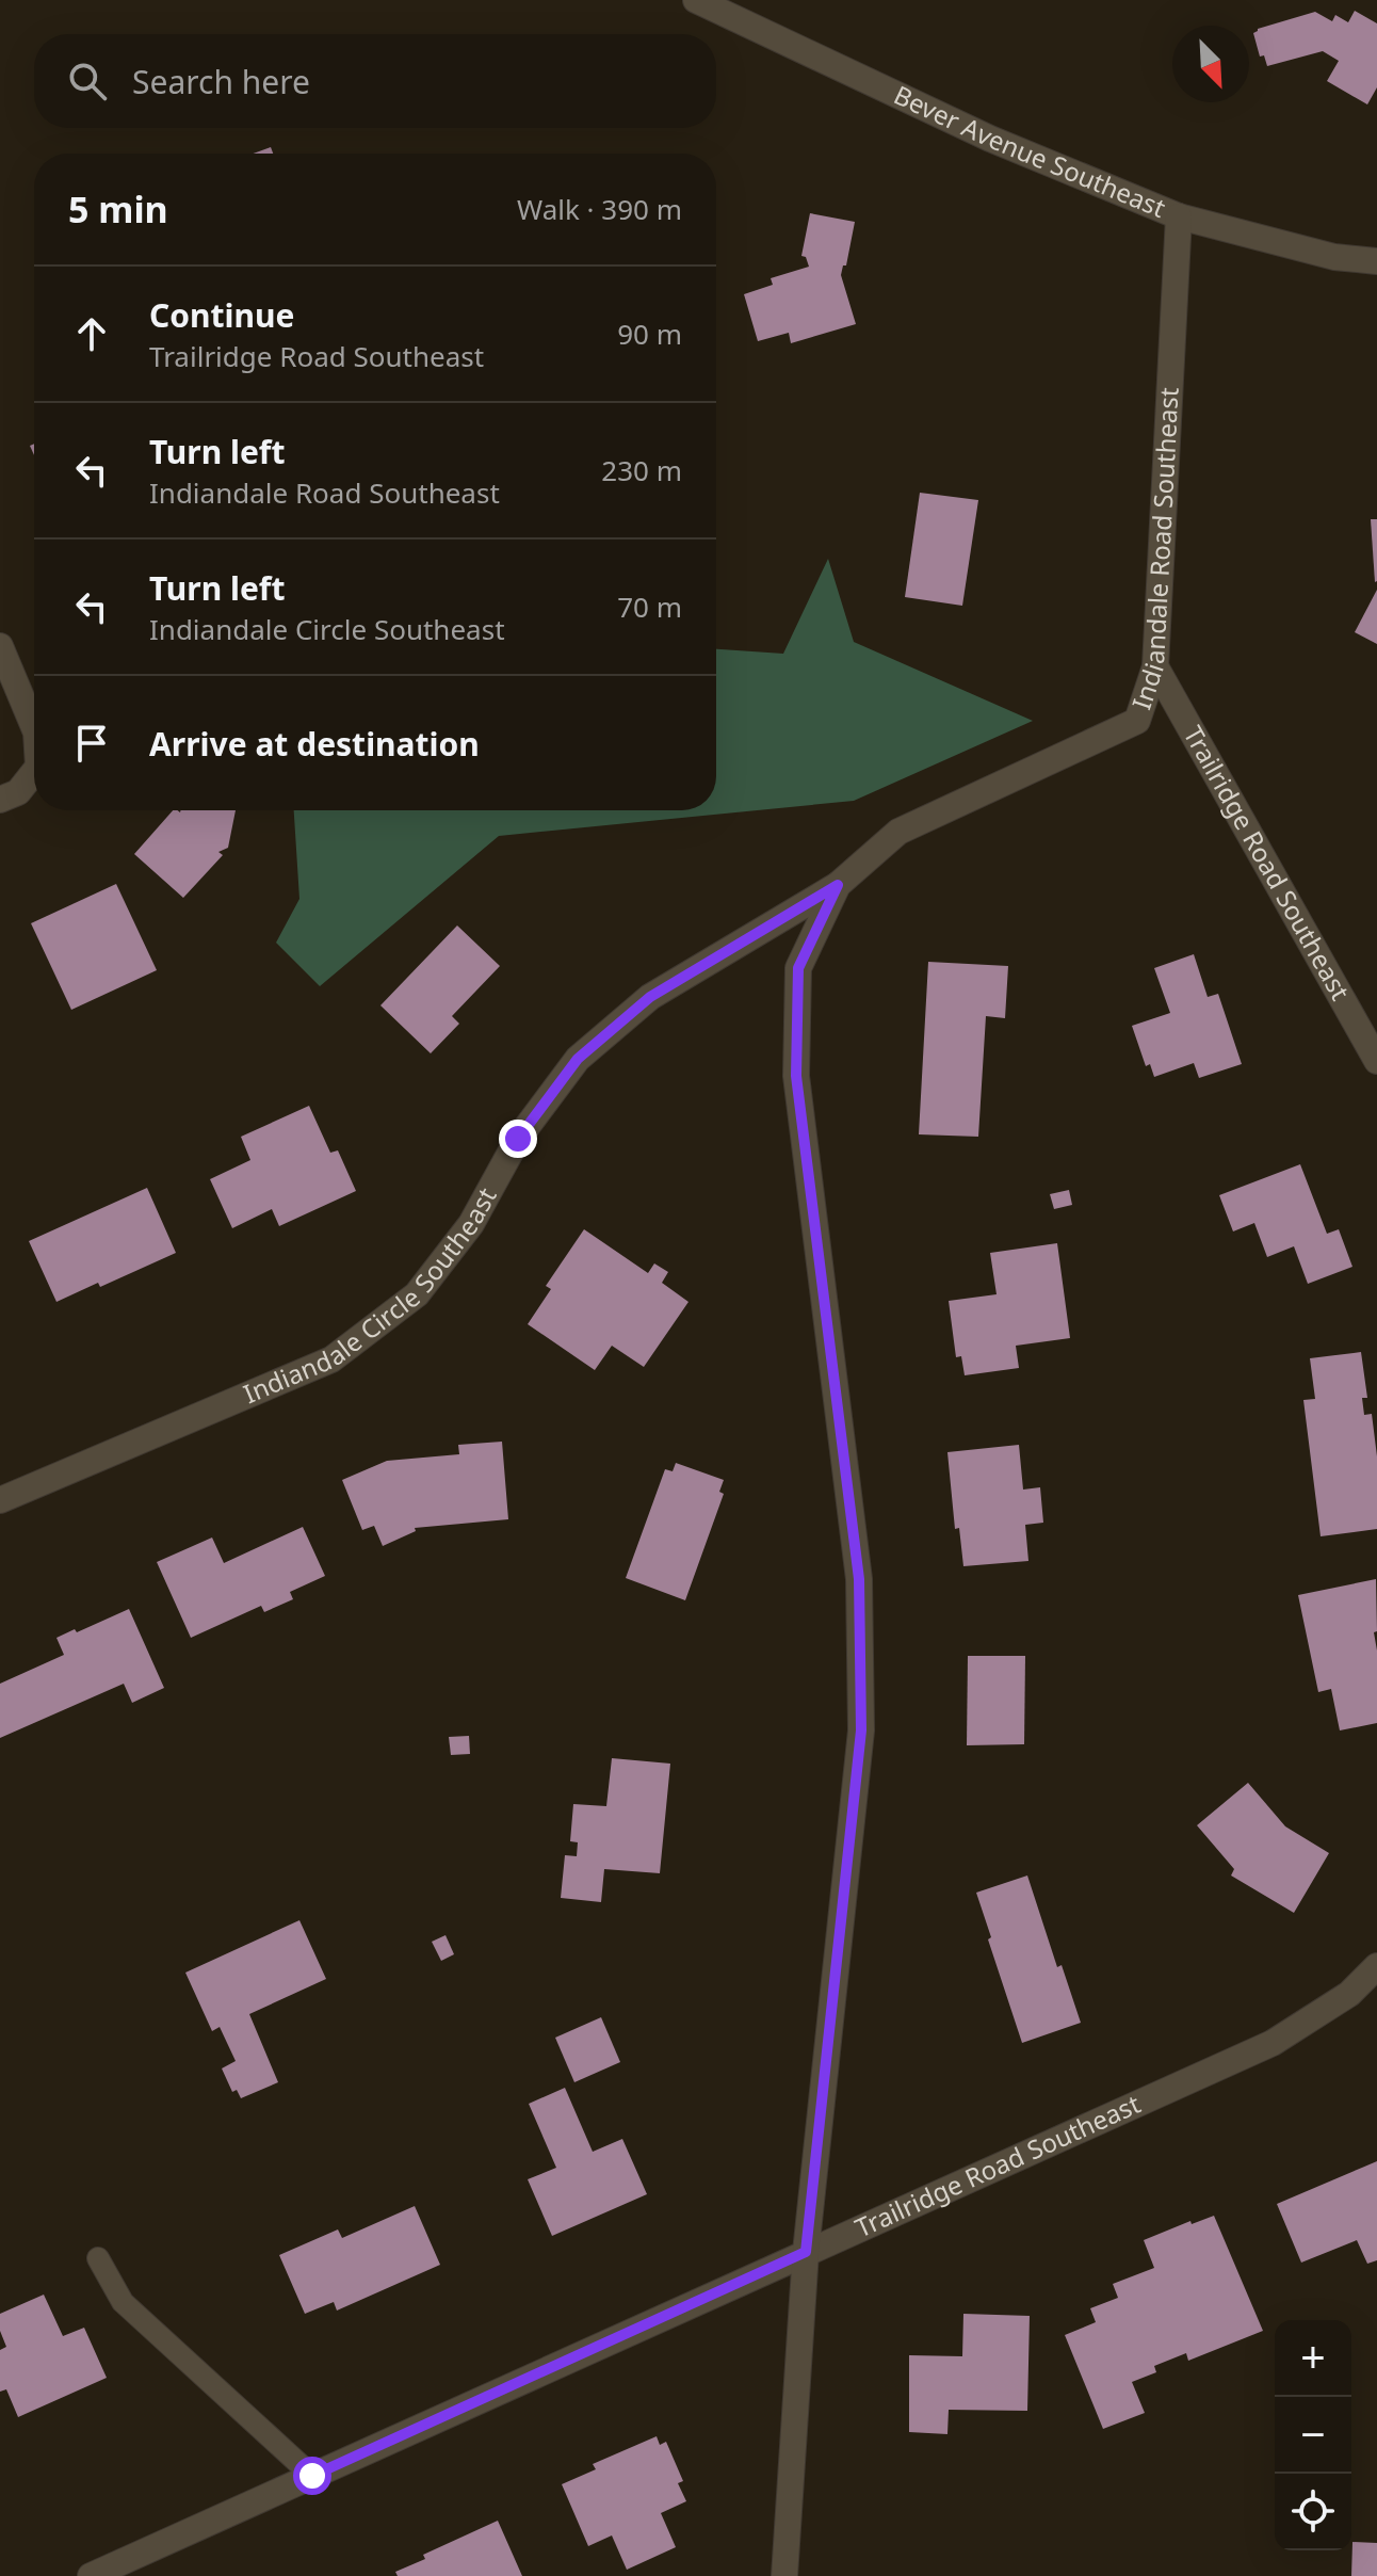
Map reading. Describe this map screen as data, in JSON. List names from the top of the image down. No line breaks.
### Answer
{"streets":{"street":["Bever Avenue Southeast","Indiandale Road Southeast","Trailridge Road Southeast","Indiandale Circle Southeast"]},"crossings":[["Bever Avenue Southeast","Indiandale Road Southeast"],["Indiandale Road Southeast","Trailridge Road Southeast"],["Indiandale Road Southeast","Indiandale Circle Southeast"]],"north":"bottom right","page":{"search":"Search here","heading":["5 min","Walk · 390 m"],"list":[["Continue","Trailridge Road Southeast","90 m"],["Turn left","Indiandale Road Southeast","230 m"],["Turn left","Indiandale Circle Southeast","70 m"],"Arrive at destination"],"map_buttons":["+","−"]}}
